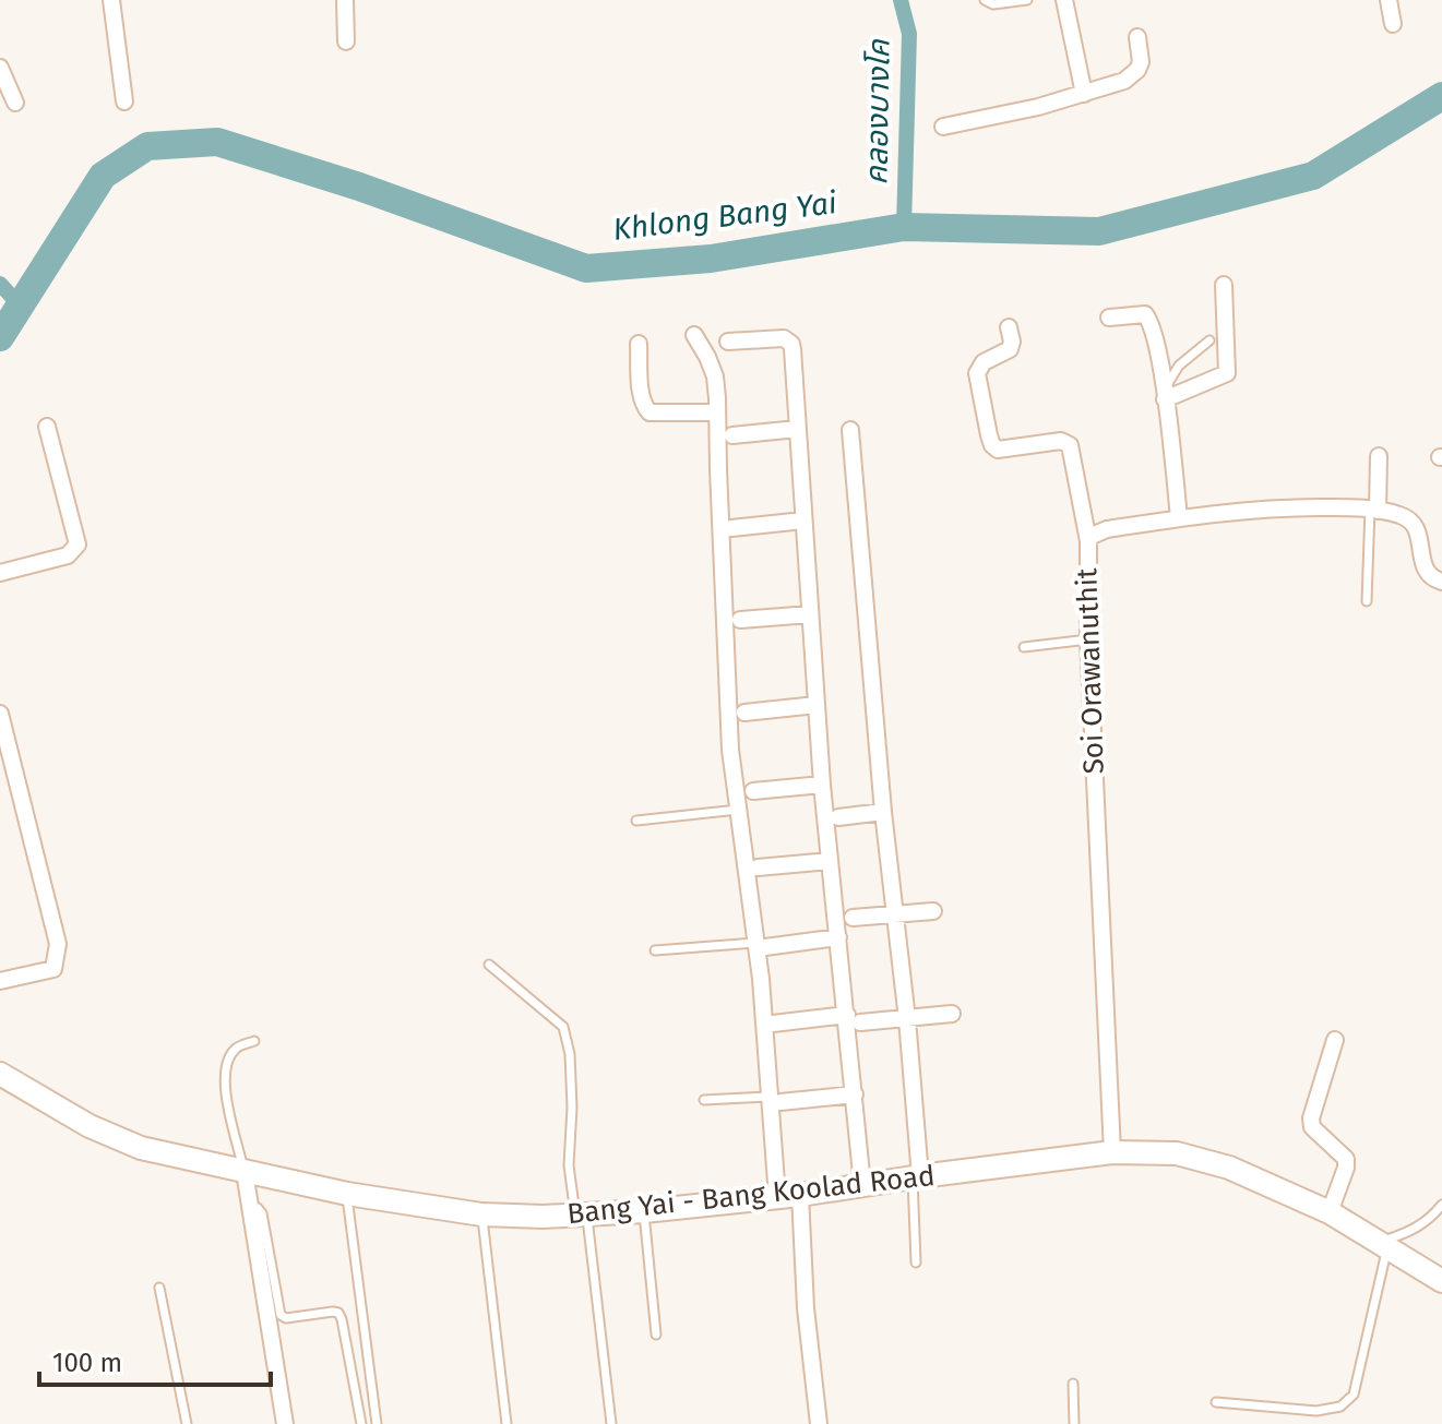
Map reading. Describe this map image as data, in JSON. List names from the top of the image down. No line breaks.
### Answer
{"streets":{"street":["Soi Orawanuthit","Bang Yai - Bang Koolad Road"]},"crossings":[["Soi Orawanuthit","Bang Yai - Bang Koolad Road"]],"water":["คลองบางโค","Khlong Bang Yai"],"scale_bar":"100 m"}
